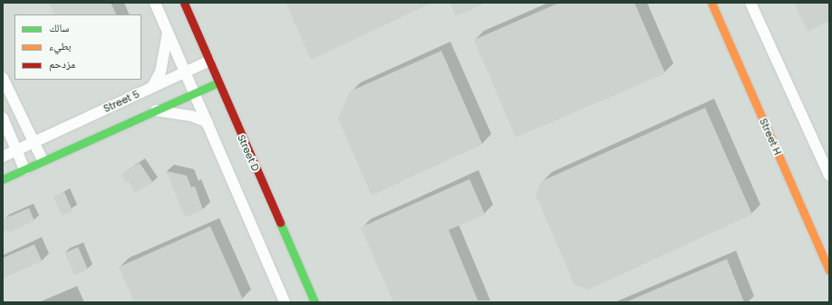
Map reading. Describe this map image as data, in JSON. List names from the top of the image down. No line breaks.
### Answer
{"streets":{"street":["Street 5","Street H","Street D"]},"crossings":[["Street 5","Street D"]],"legend":["سالك","بطيء","مزدحم"]}
